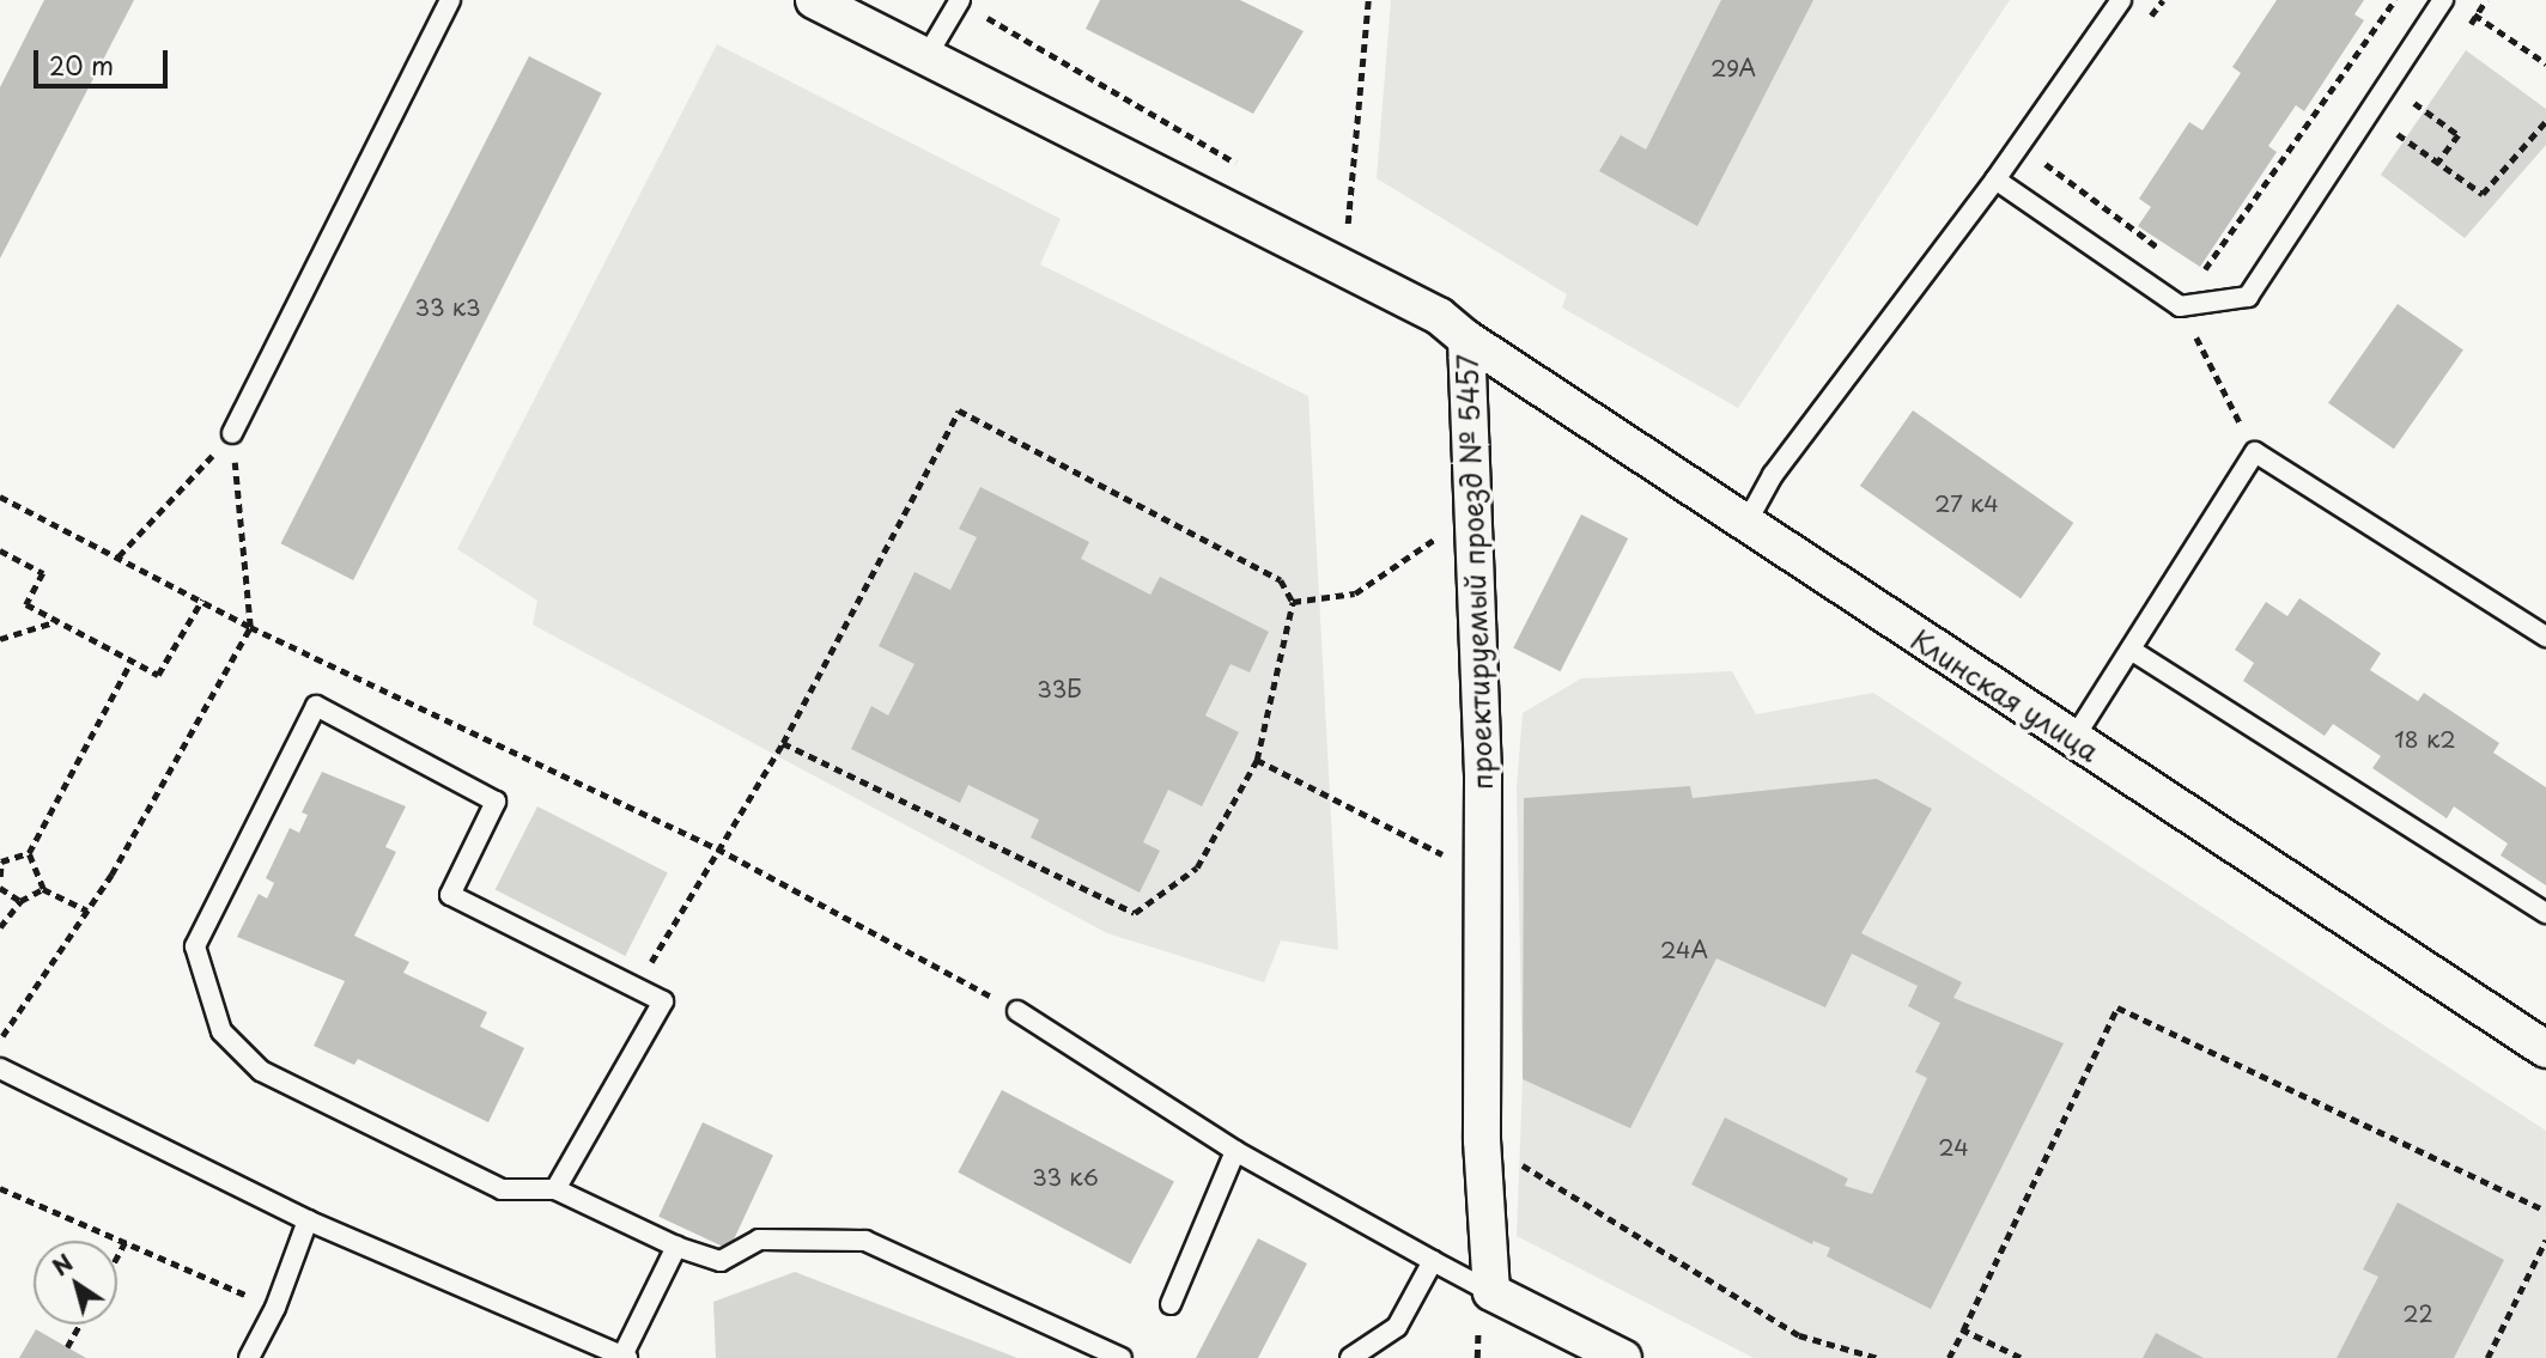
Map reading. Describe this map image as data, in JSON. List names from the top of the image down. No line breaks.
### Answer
{"streets":{"street":["проектируемый проезд № 5457","Клинская улица"]},"crossings":[["проектируемый проезд № 5457","Клинская улица"]],"house_numbers":["29А","33 к3","27 к4","33Б","18 к2","24А","24","33 к6","22"],"scale_bar":"20 m","north":"top left"}
